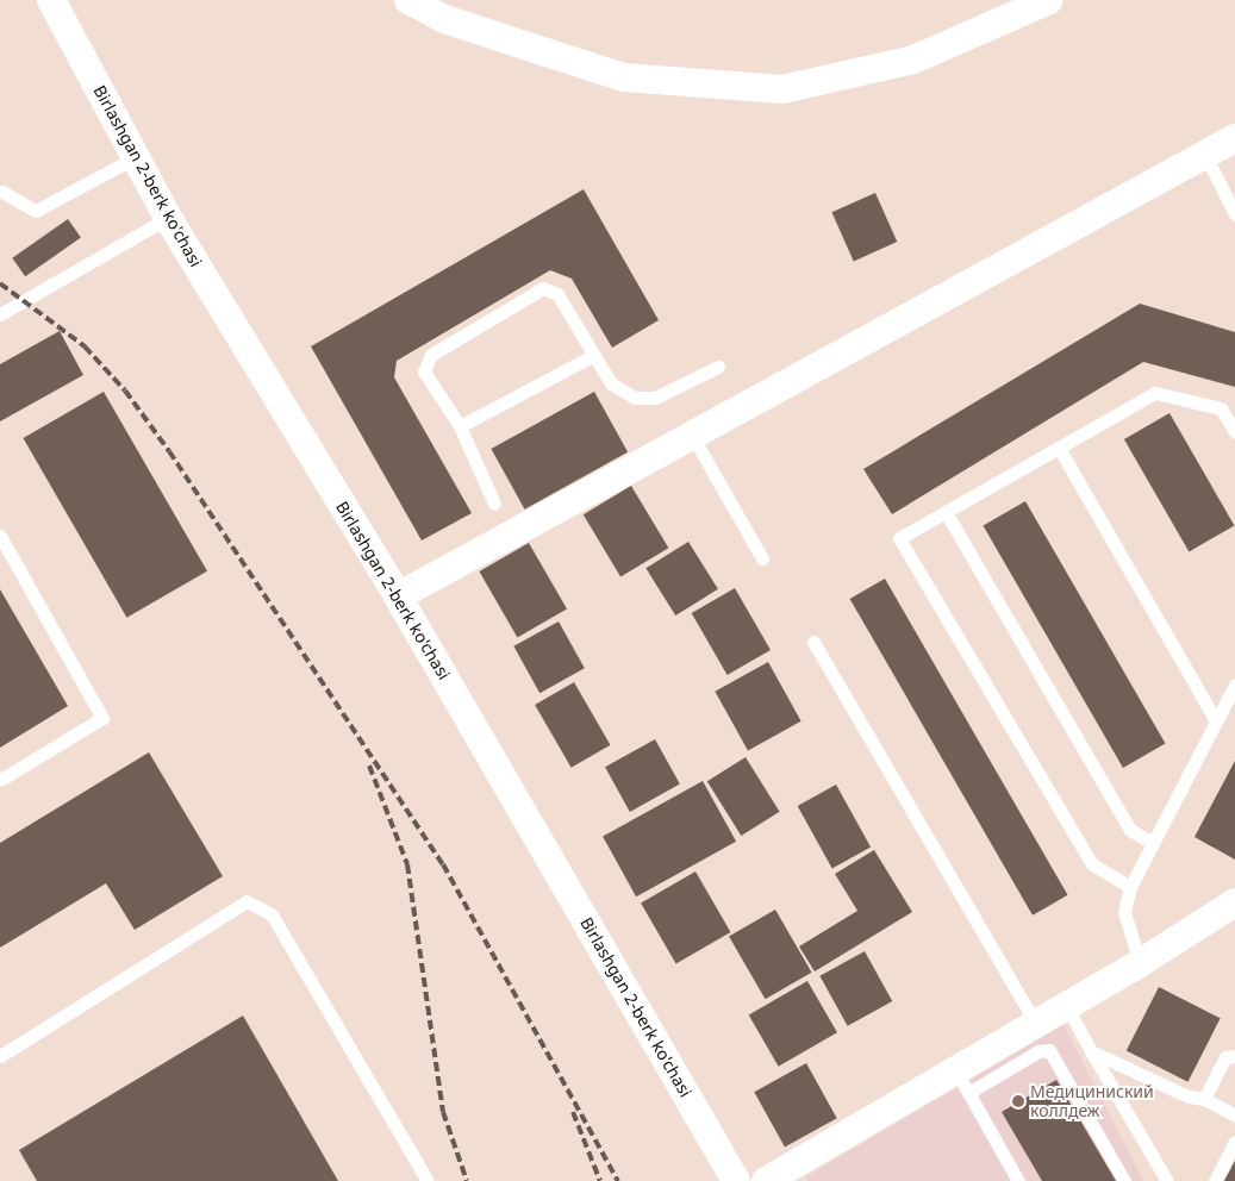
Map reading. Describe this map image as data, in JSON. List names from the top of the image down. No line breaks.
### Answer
{"streets":{"street":["Birlashgan 2-berk ko'chasi"]},"places":["Медициниский коллдеж"]}
